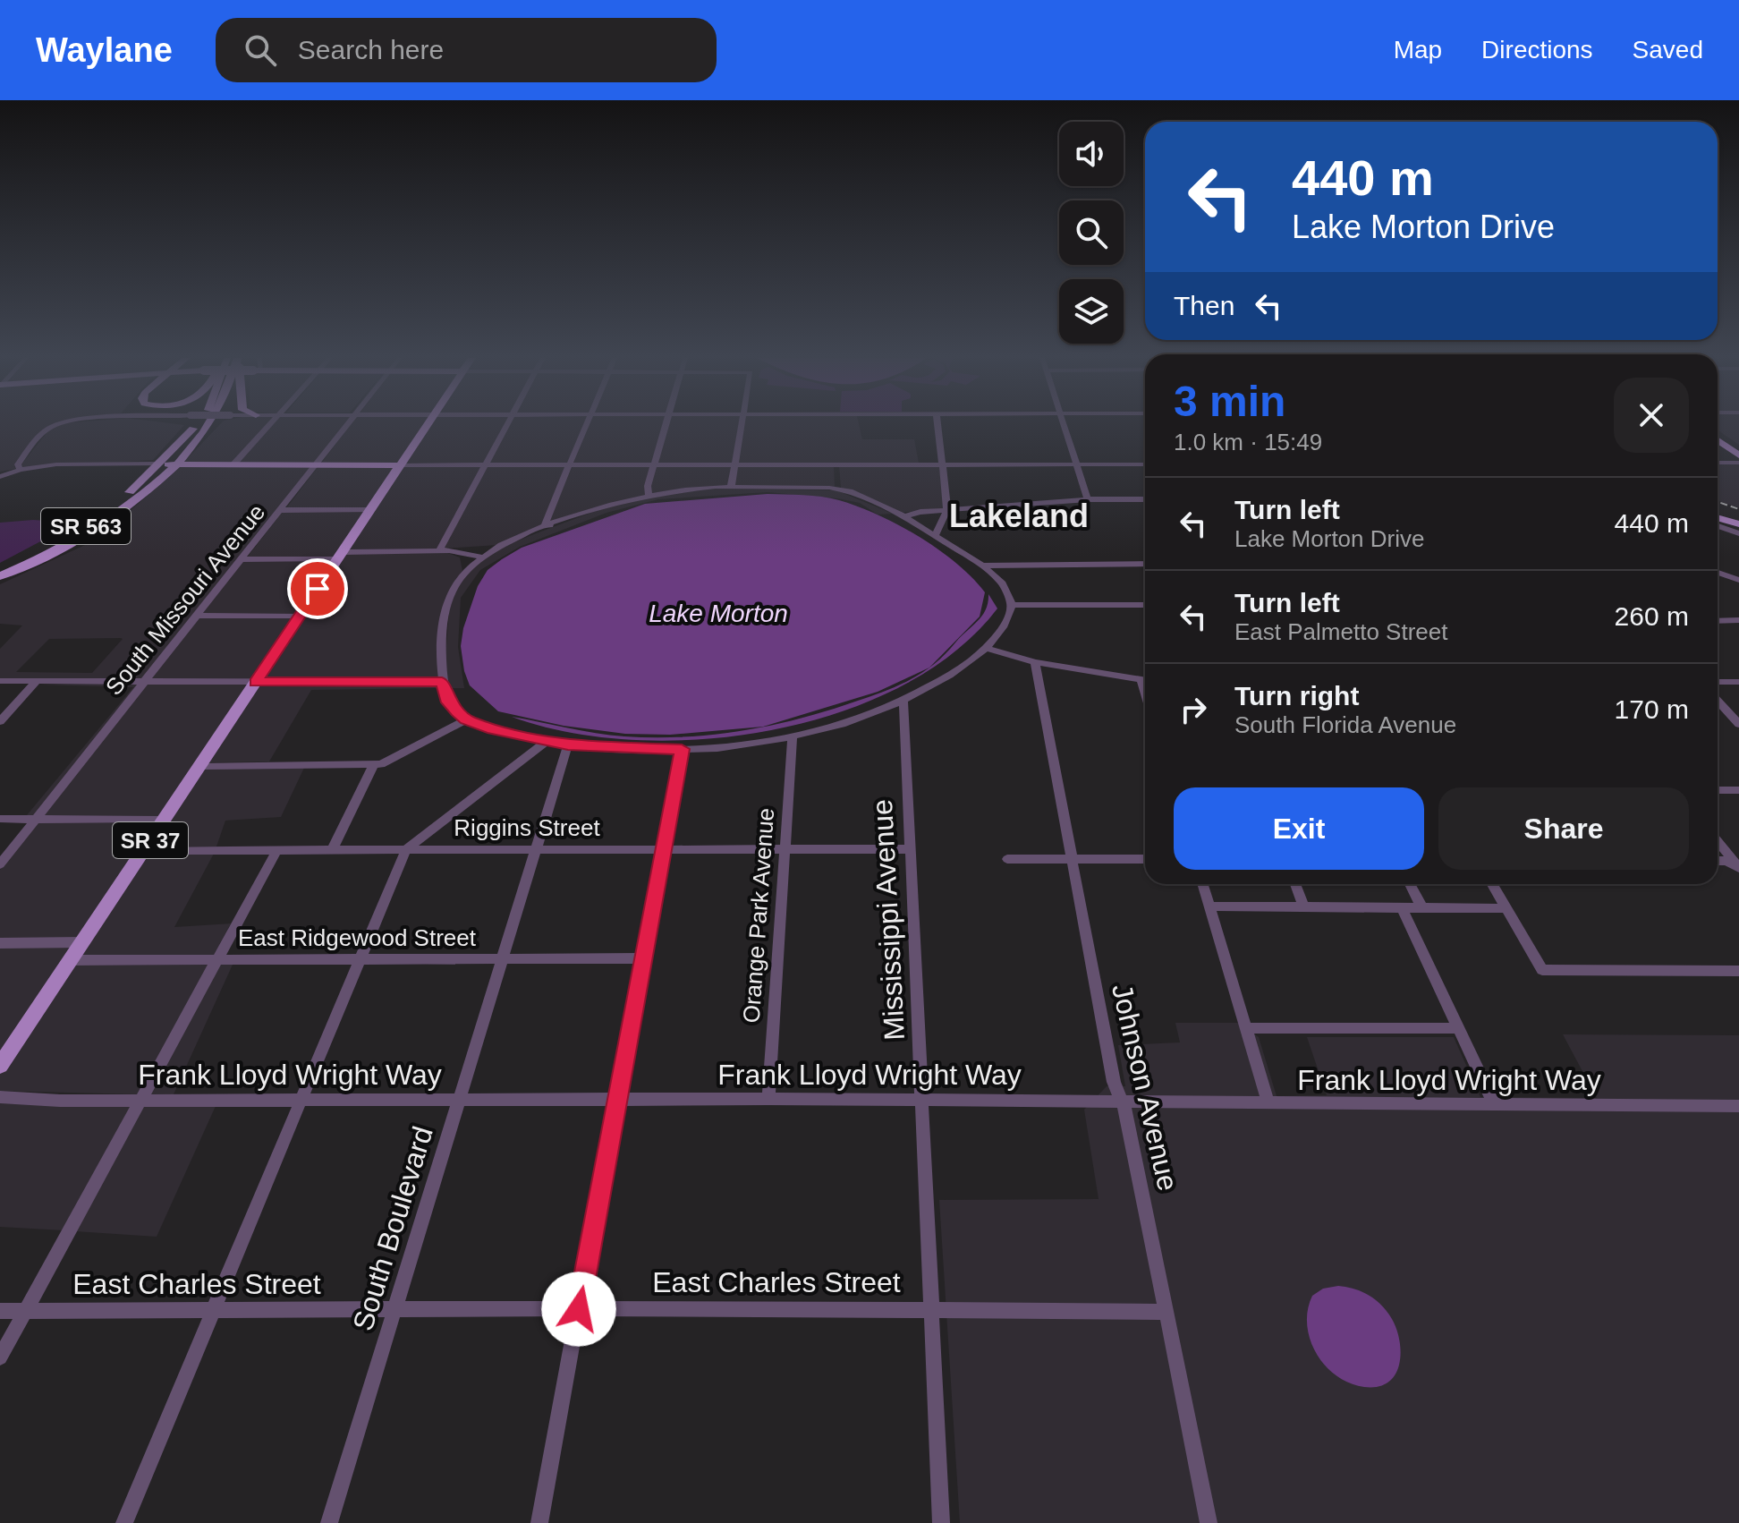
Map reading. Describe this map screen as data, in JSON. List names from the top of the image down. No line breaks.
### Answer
{"streets":{"main road":["SR 563","SR 37"],"street":["South Missouri Avenue","Riggins Street","Orange Park Avenue","Mississippi Avenue","East Ridgewood Street","Frank Lloyd Wright Way","Johnson Avenue","South Boulevard","East Charles Street"]},"crossings":[["Riggins Street","SR 37"],["Riggins Street","Orange Park Avenue"],["Riggins Street","Mississippi Avenue"],["Riggins Street","South Boulevard"],["SR 37","East Ridgewood Street"],["Orange Park Avenue","Frank Lloyd Wright Way"],["Mississippi Avenue","Frank Lloyd Wright Way"],["Mississippi Avenue","East Charles Street"],["East Ridgewood Street","South Boulevard"],["Frank Lloyd Wright Way","Johnson Avenue"],["Frank Lloyd Wright Way","South Boulevard"],["Johnson Avenue","East Charles Street"],["South Boulevard","East Charles Street"]],"districts":["Lakeland"],"water":["Lake Morton"],"page":{"header":"Waylane","search":"Search here","nav":["Map","Directions","Saved"],"turn":["440 m","Lake Morton Drive"],"then":"Then","heading":["3 min","1.0 km · 15:49"],"list":[{"name":"Turn left","note":"Lake Morton Drive","value":"440 m"},{"name":"Turn left","note":"East Palmetto Street","value":"260 m"},{"name":"Turn right","note":"South Florida Avenue","value":"170 m"}],"buttons":["Exit","Share"]}}
